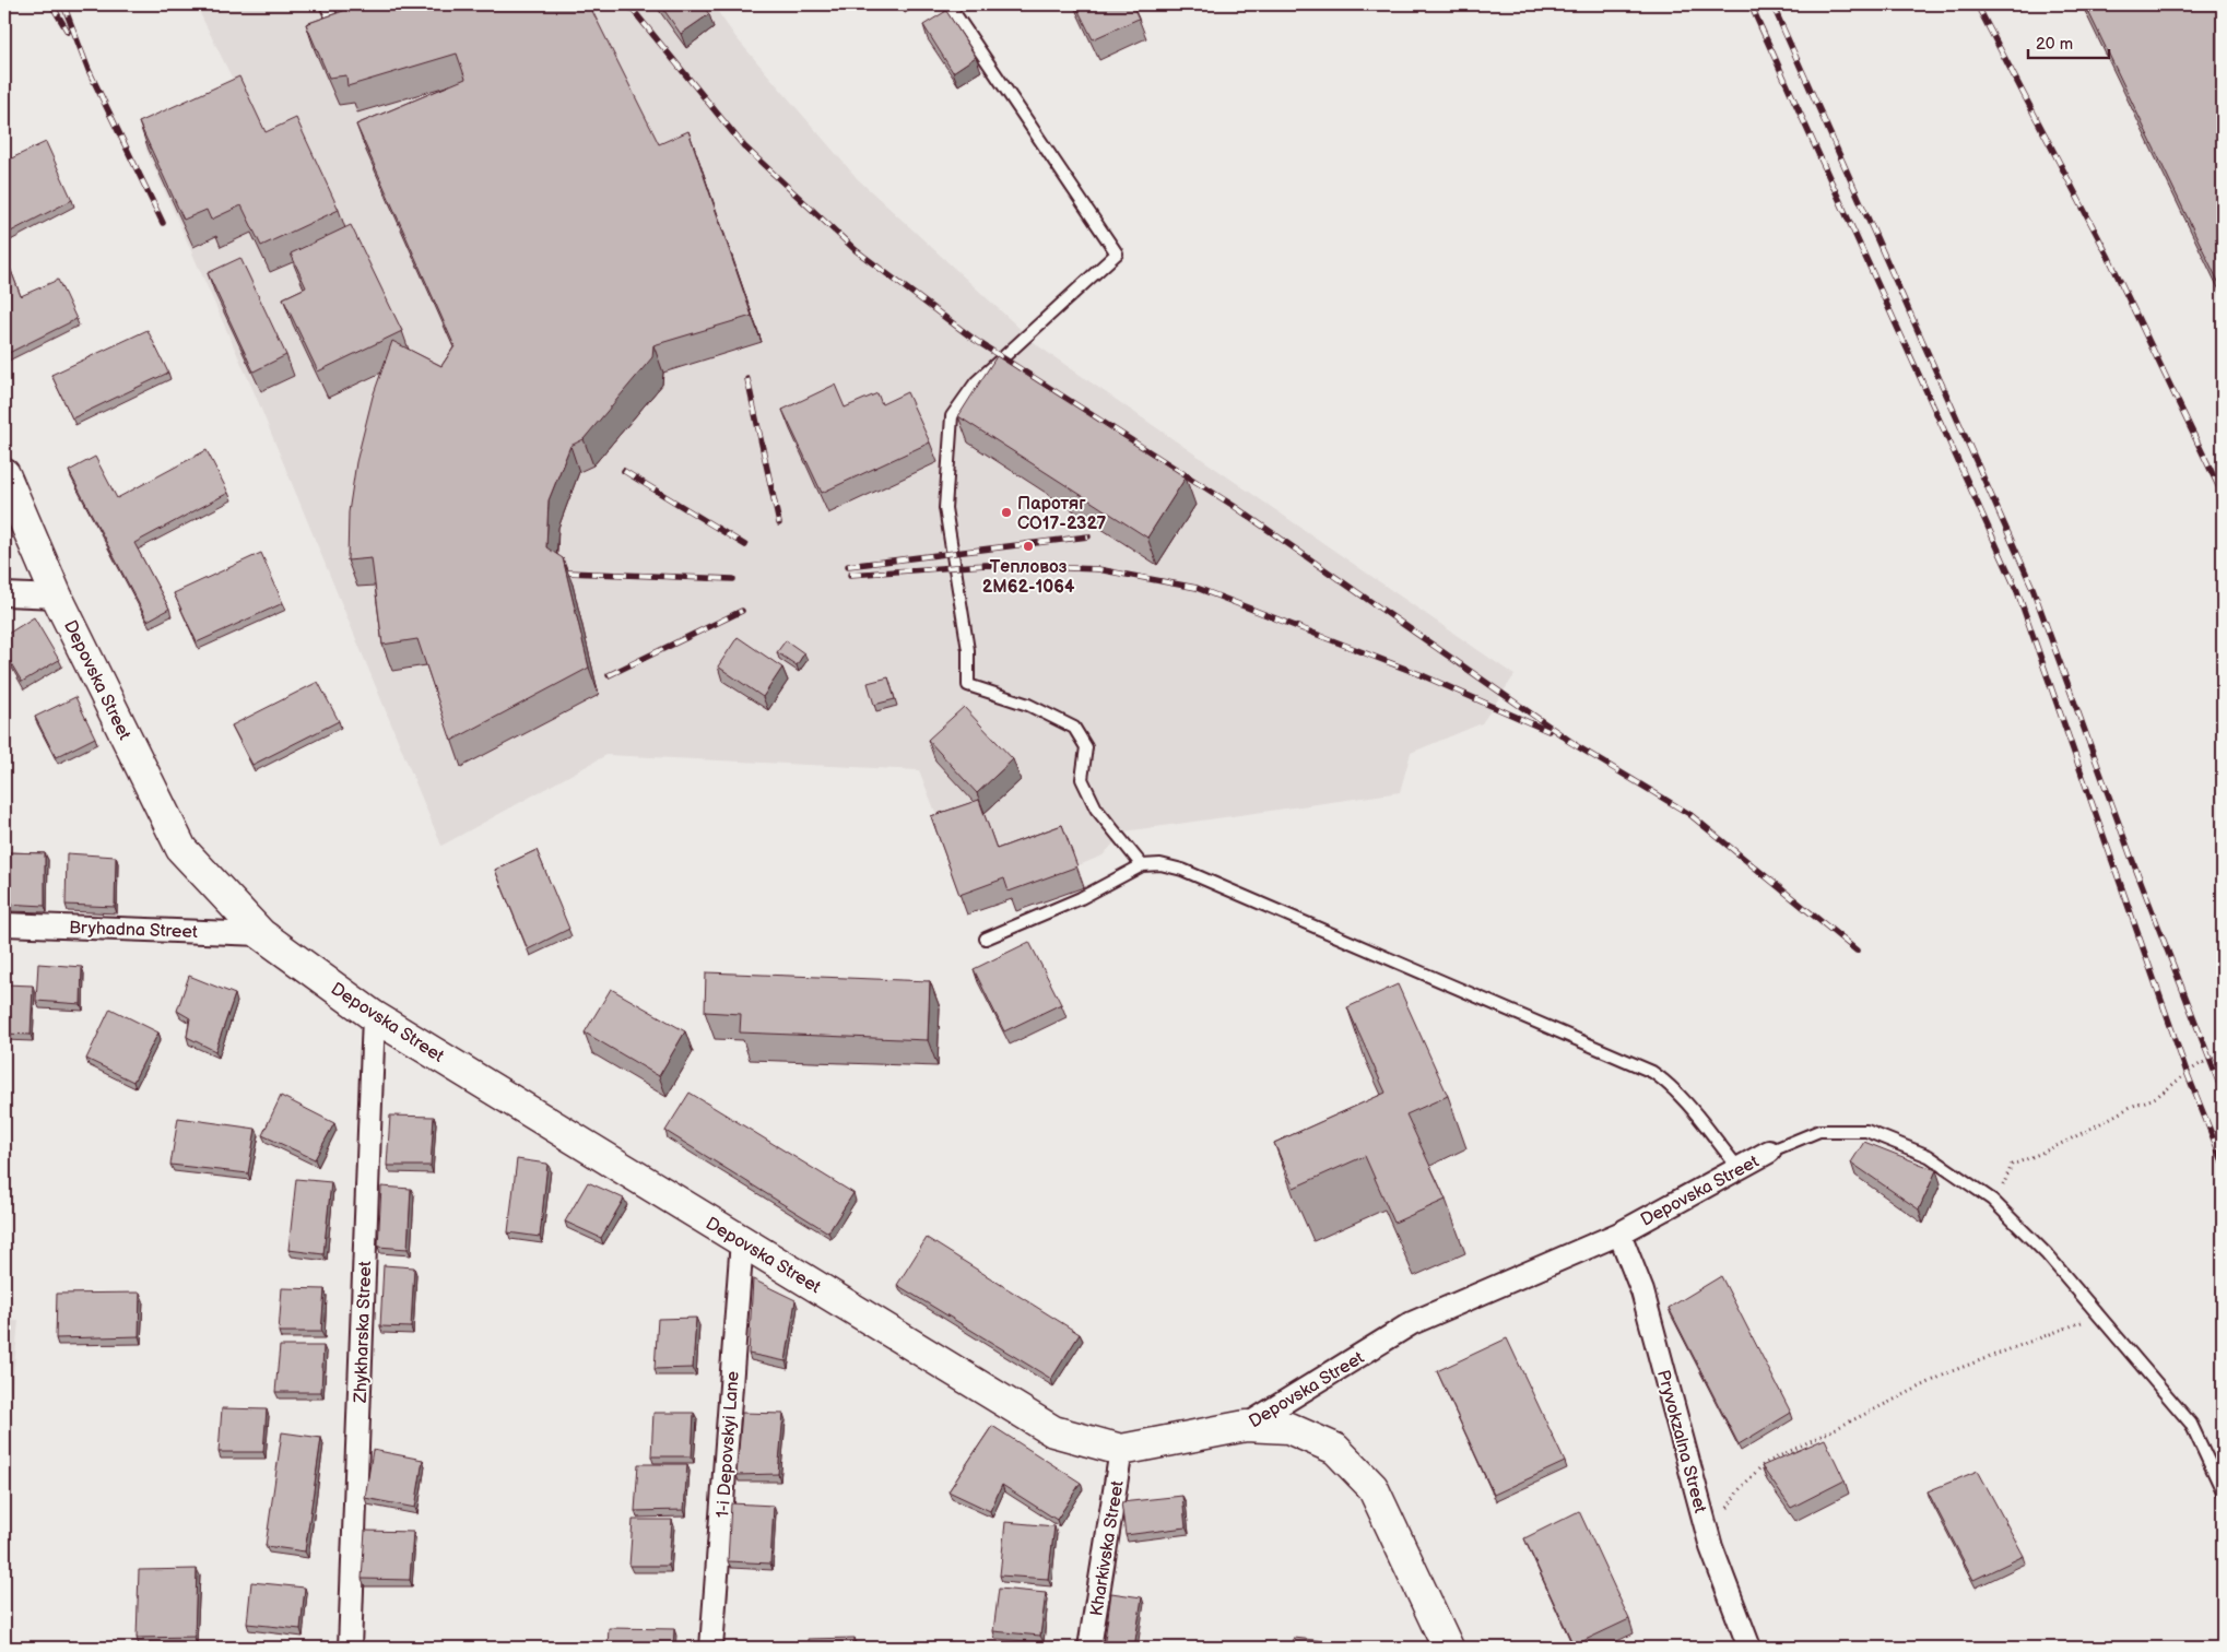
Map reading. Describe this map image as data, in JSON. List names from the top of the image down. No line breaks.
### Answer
{"streets":{"main road":["Depovska Street"],"street":["Bryhadna Street","Zhykharska Street","Pryvokzalna Street","1-i Depovskyi Lane","Kharkivska Street"]},"crossings":[["Depovska Street","Bryhadna Street"],["Depovska Street","Zhykharska Street"],["Depovska Street","Pryvokzalna Street"],["Depovska Street","1-i Depovskyi Lane"],["Depovska Street","Kharkivska Street"]],"places":["Паротяг СО17-2327","Тепловоз 2М62-1064"],"scale_bar":"20 m"}
